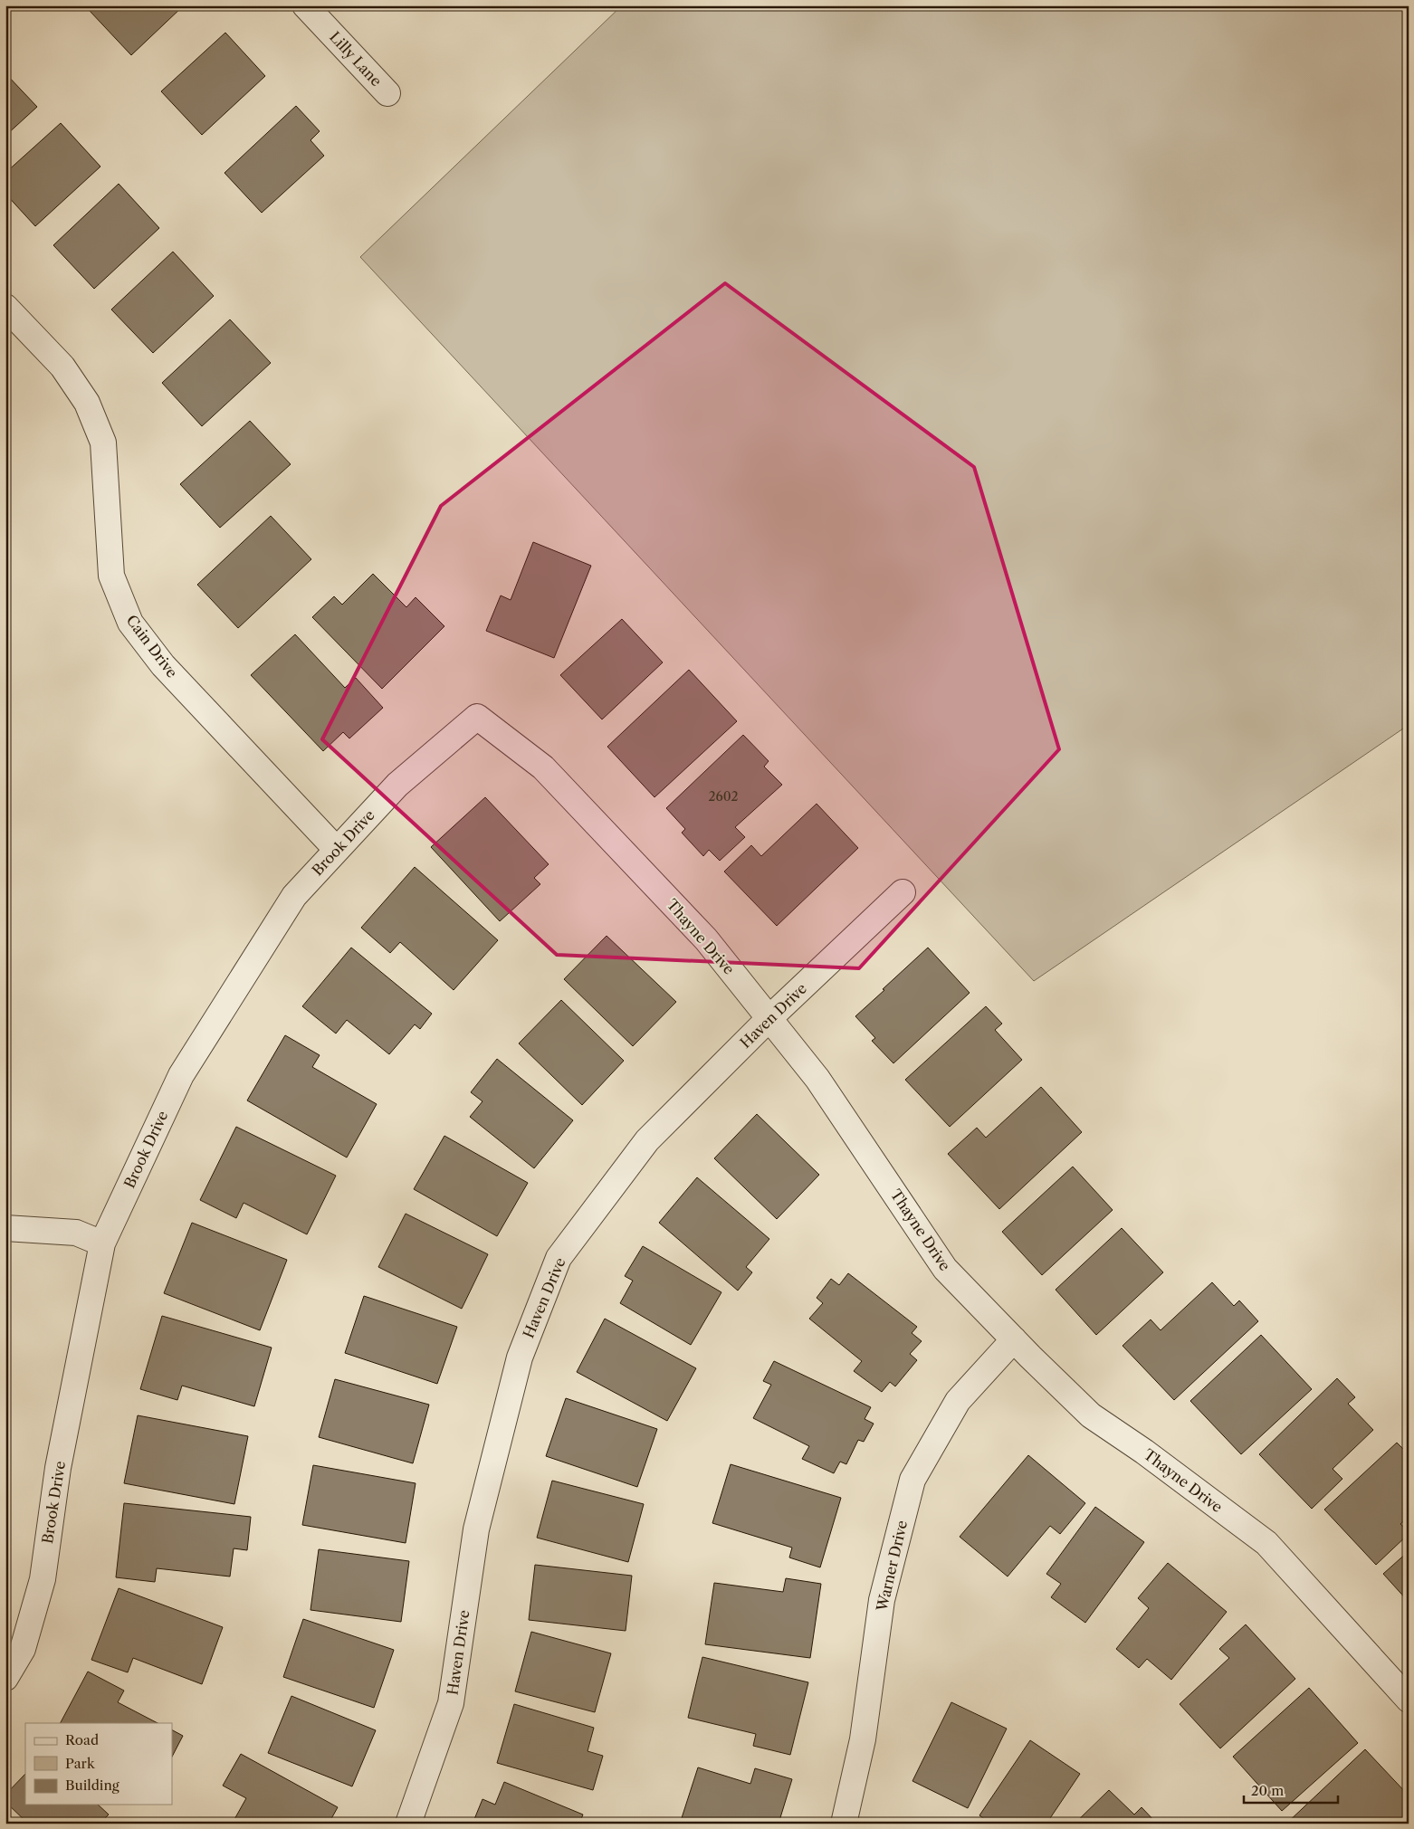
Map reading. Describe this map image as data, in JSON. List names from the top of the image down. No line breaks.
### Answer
{"streets":{"street":["Lilly Lane","Cain Drive","Brook Drive","Thayne Drive","Haven Drive","Warner Drive"]},"crossings":[["Cain Drive","Brook Drive"],["Brook Drive","Thayne Drive"],["Thayne Drive","Haven Drive"],["Thayne Drive","Warner Drive"]],"house_numbers":["2602"],"legend":["Road","Park","Building"],"scale_bar":"20 m"}
